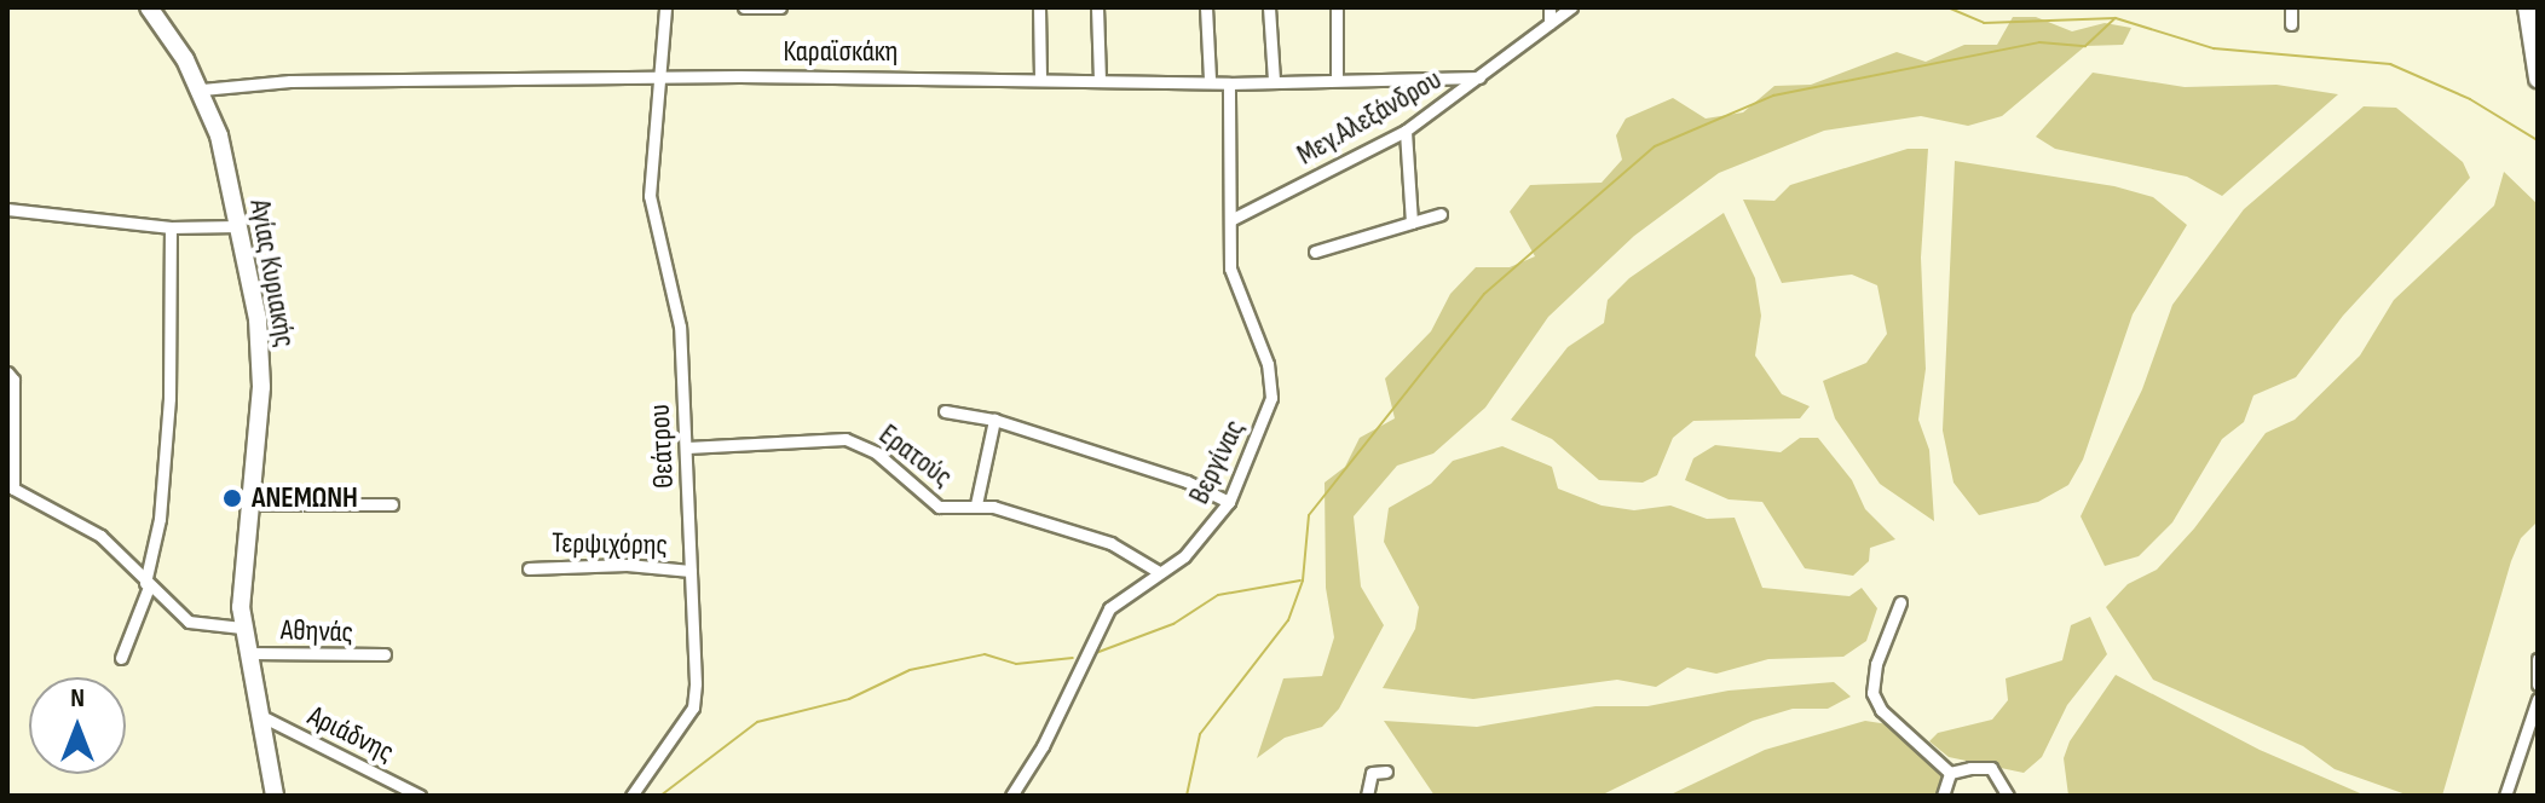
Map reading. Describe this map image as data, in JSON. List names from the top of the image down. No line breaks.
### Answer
{"streets":{"street":["Καραϊσκάκη","Μεγ.Αλεξάνδρου","Αγίας Κυριακής","Θεάτρου","Ερατούς","Βεργίνας","Τερψιχόρης","Αθηνάς","Αριάδνης"]},"crossings":[["Καραϊσκάκη","Μεγ.Αλεξάνδρου"],["Καραϊσκάκη","Αγίας Κυριακής"],["Καραϊσκάκη","Θεάτρου"],["Καραϊσκάκη","Βεργίνας"],["Μεγ.Αλεξάνδρου","Βεργίνας"],["Αγίας Κυριακής","Αθηνάς"],["Αγίας Κυριακής","Αριάδνης"],["Θεάτρου","Ερατούς"],["Θεάτρου","Τερψιχόρης"],["Ερατούς","Βεργίνας"]],"places":["ΑΝΕΜΩΝΗ"],"north":"top"}
